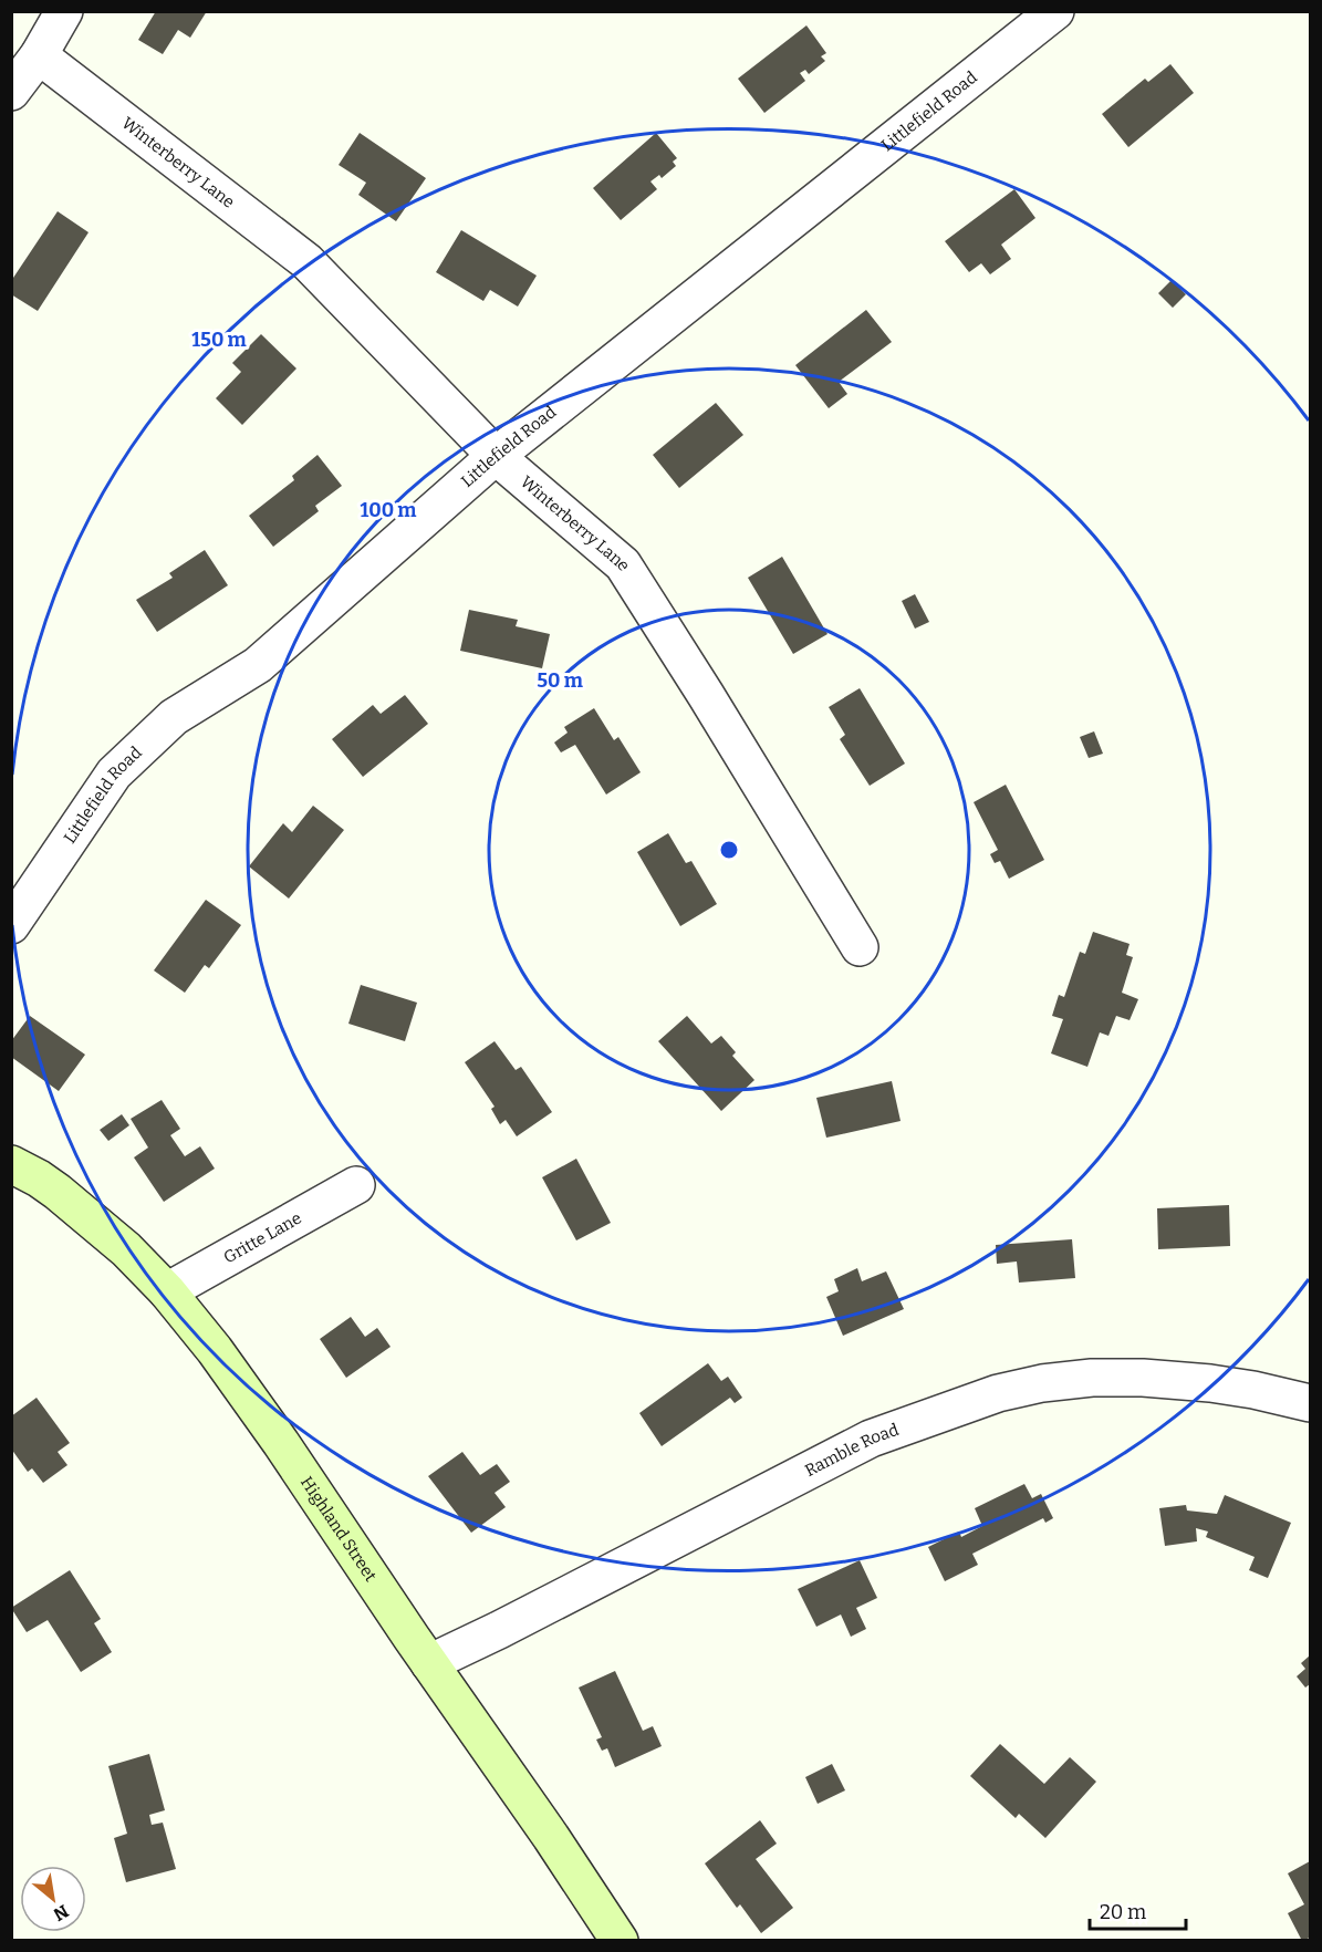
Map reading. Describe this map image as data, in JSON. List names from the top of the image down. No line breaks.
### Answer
{"streets":{"street":["Littlefield Road","Winterberry Lane","Gritte Lane","Ramble Road","Highland Street"]},"crossings":[["Littlefield Road","Winterberry Lane"],["Gritte Lane","Highland Street"],["Ramble Road","Highland Street"]],"scale_bar":"20 m","north":"bottom right","rings":["150 m","100 m","50 m"]}
